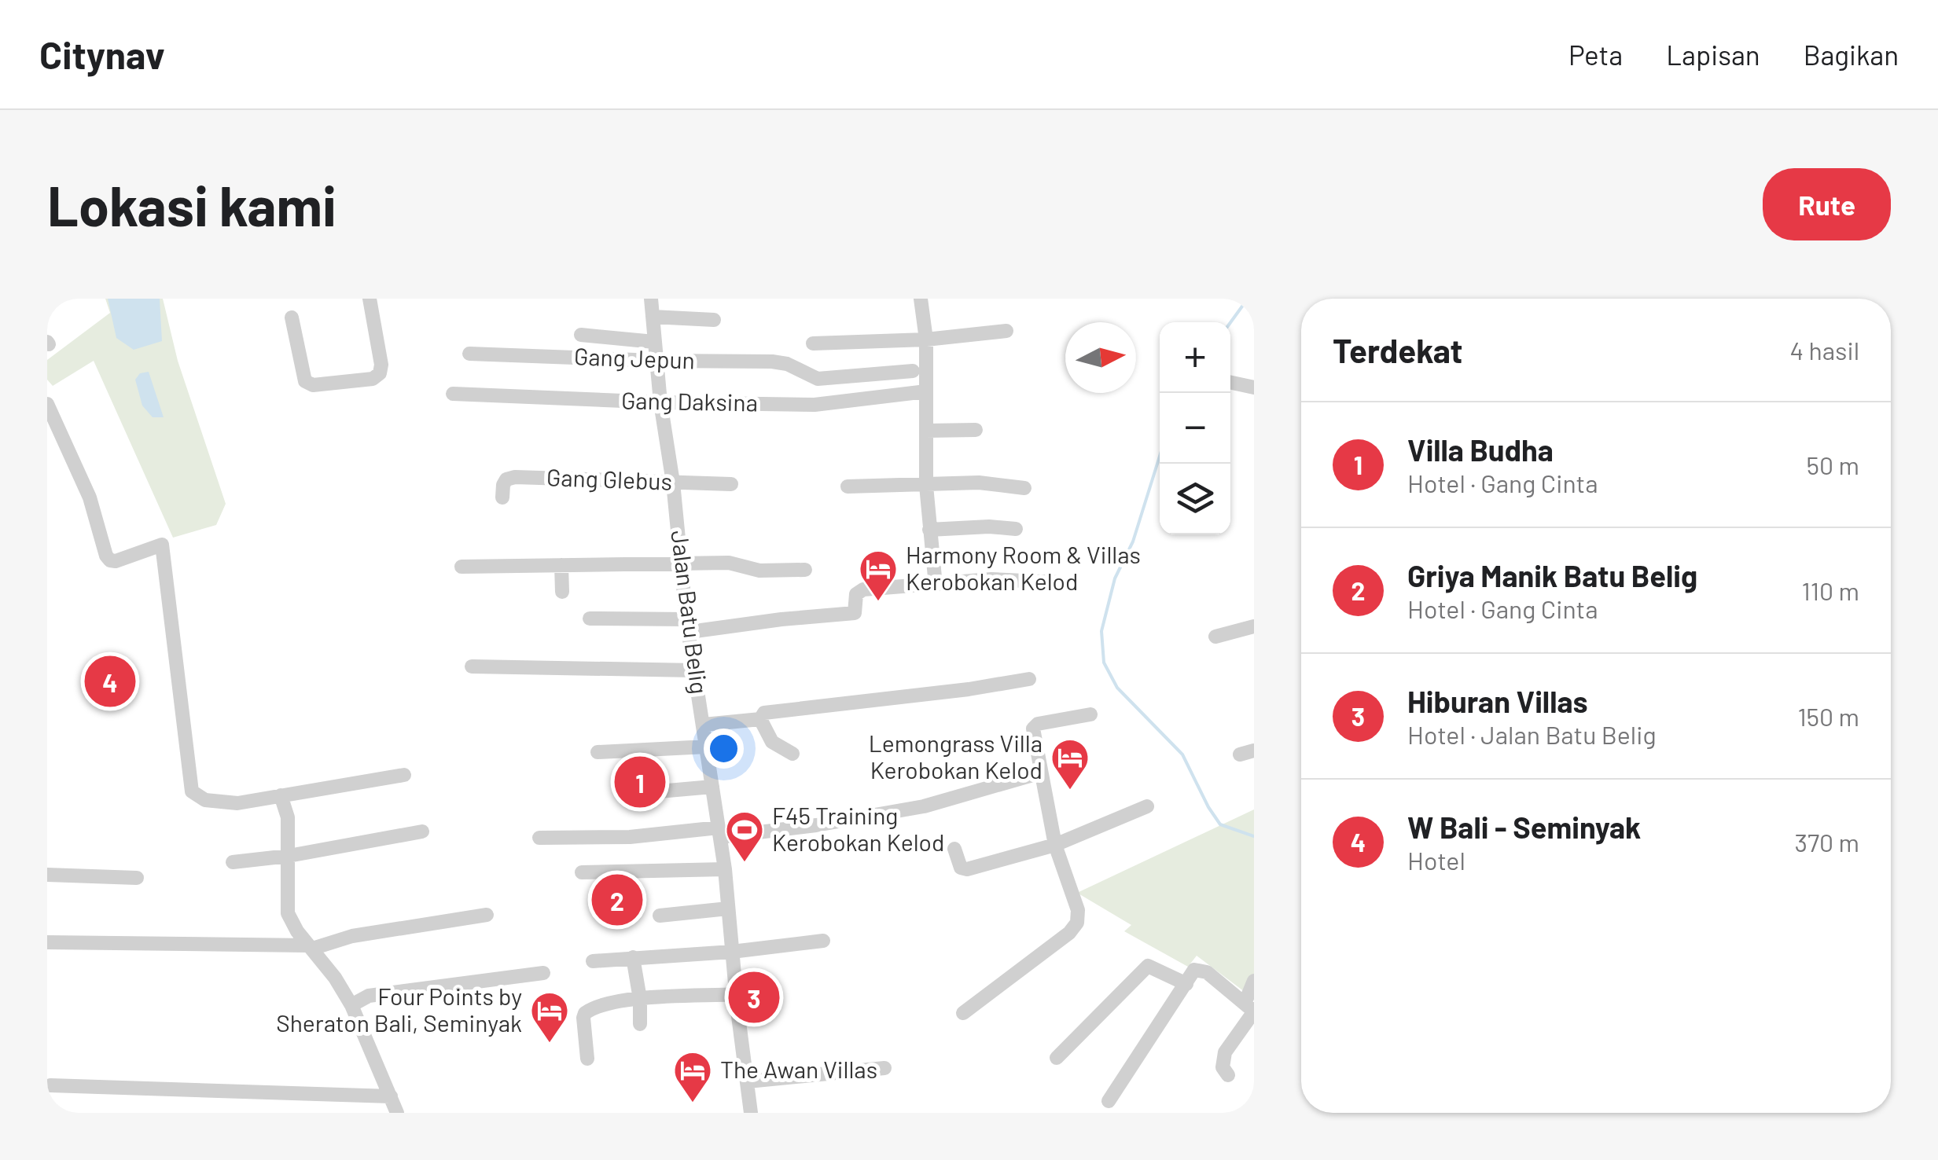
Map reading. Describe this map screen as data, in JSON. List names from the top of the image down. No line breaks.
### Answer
{"streets":{"street":["Gang Jepun","Gang Daksina","Gang Glebus","Jalan Batu Belig"]},"crossings":[["Gang Jepun","Jalan Batu Belig"],["Gang Daksina","Jalan Batu Belig"],["Gang Glebus","Jalan Batu Belig"]],"places":{"hotel":["Harmony Room & Villas Kerobokan Kelod","Lemongrass Villa Kerobokan Kelod","Four Points by Sheraton Bali, Seminyak","The Awan Villas"],"sports":["F45 Training Kerobokan Kelod"]},"north":"right","page":{"header":"Citynav","nav":["Peta","Lapisan","Bagikan"],"buttons":"Rute","title":"Lokasi kami","heading":["Terdekat","4 hasil"],"map_buttons":["+","−"],"list":[{"mark":"1","name":"Villa Budha","note":"Hotel · Gang Cinta","value":"50 m"},{"mark":"2","name":"Griya Manik Batu Belig","note":"Hotel · Gang Cinta","value":"110 m"},{"mark":"3","name":"Hiburan Villas","note":"Hotel · Jalan Batu Belig","value":"150 m"},{"mark":"4","name":"W Bali - Seminyak","note":"Hotel","value":"370 m"}],"pins":["4","1","2","3"]}}
